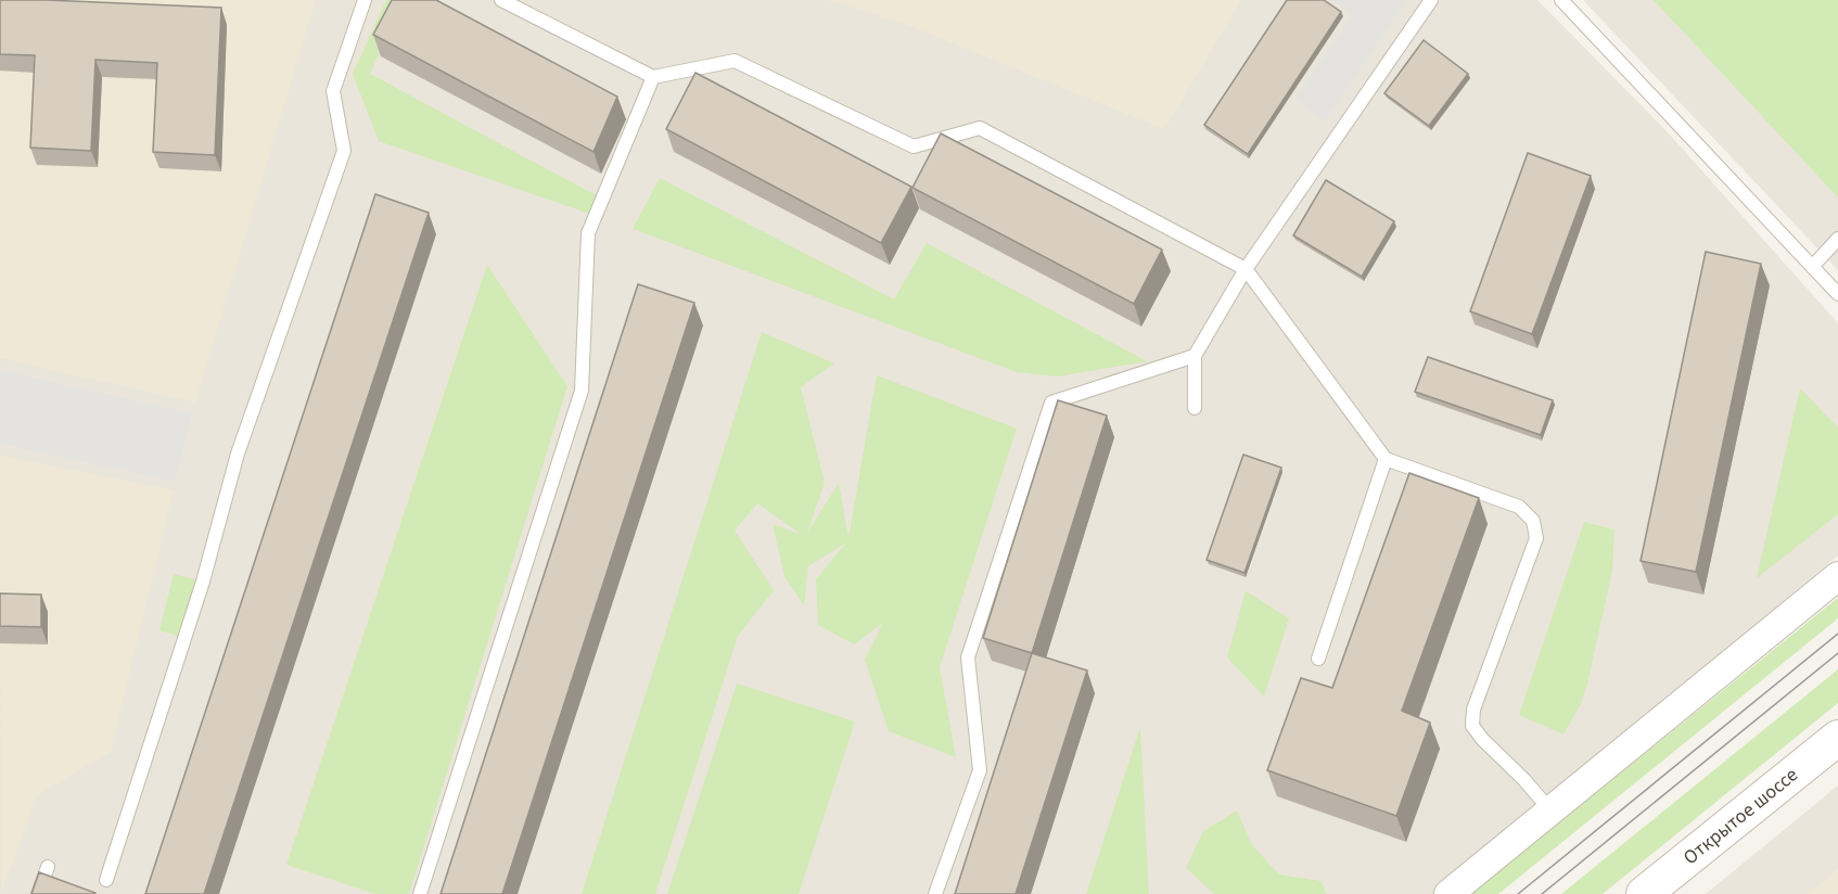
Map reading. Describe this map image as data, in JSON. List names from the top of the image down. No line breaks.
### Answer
{"streets":{"street":["Открытое шоссе"]}}
